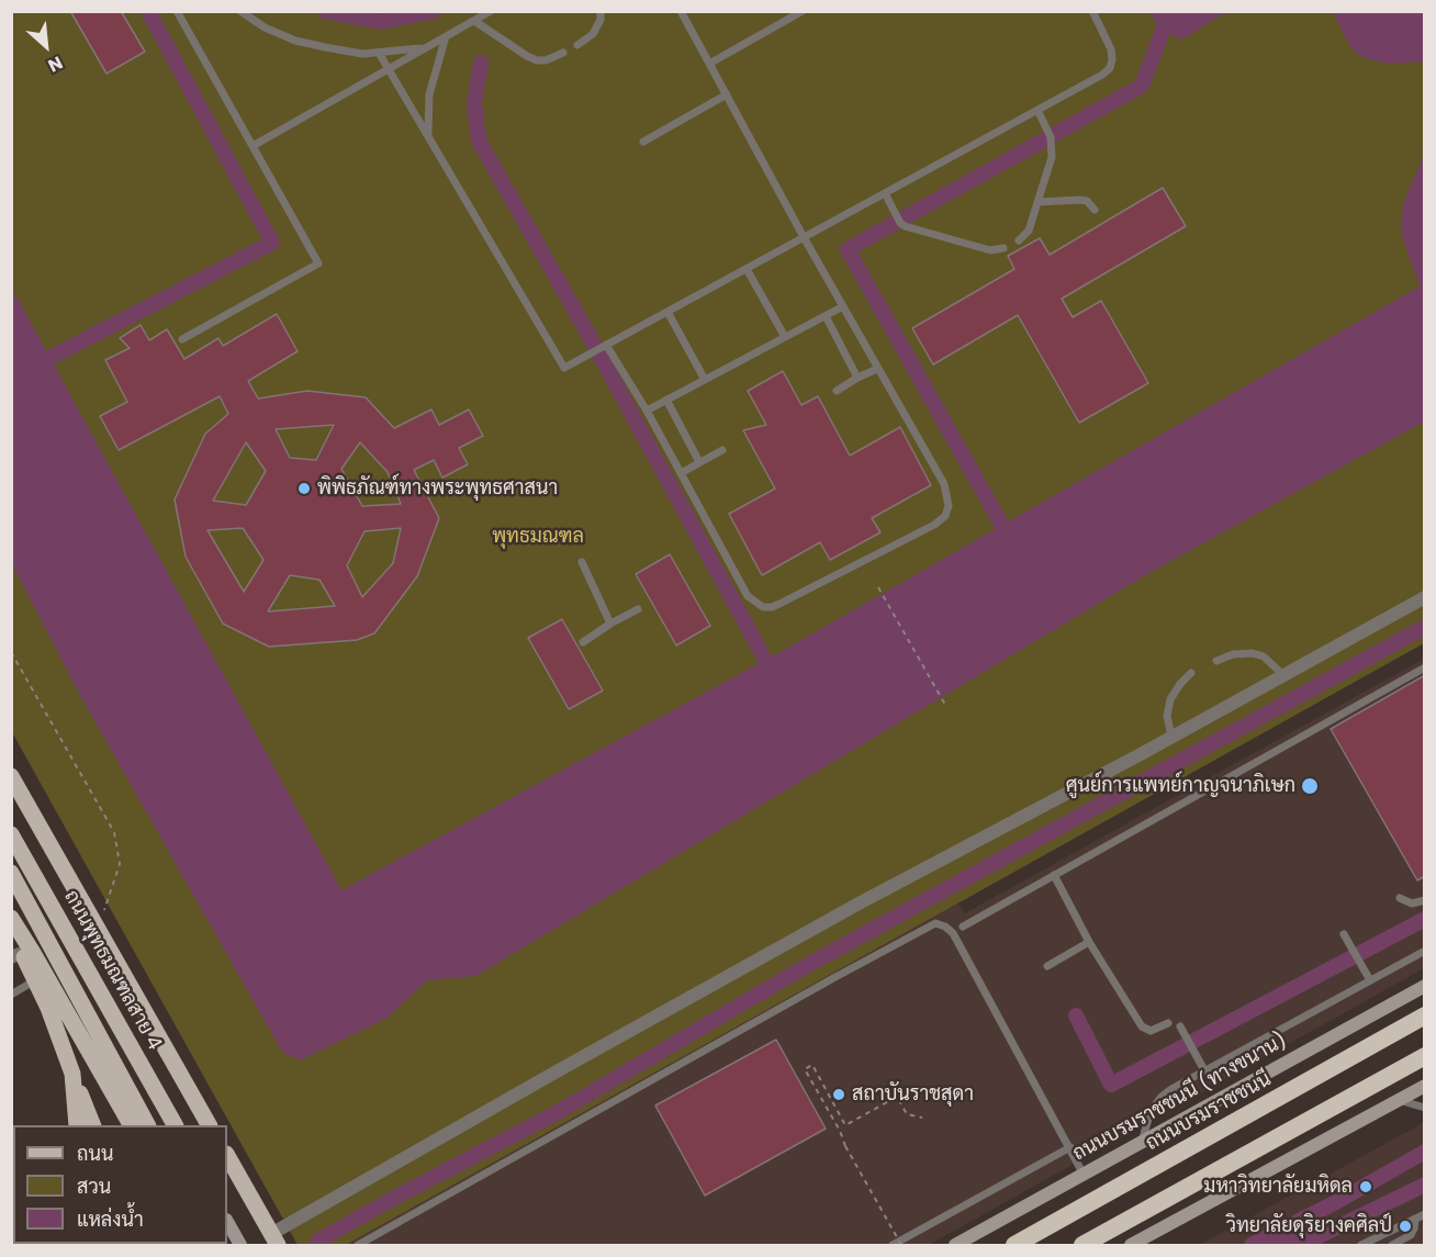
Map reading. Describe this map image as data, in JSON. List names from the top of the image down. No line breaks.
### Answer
{"streets":{"highway":["ถนนบรมราชชนนี"],"main road":["ถนนพุทธมณฑลสาย 4","ถนนบรมราชชนนี (ทางขนาน)"]},"parks":["พุทธมณฑล"],"places":["พิพิธภัณฑ์ทางพระพุทธศาสนา","ศูนย์การแพทย์กาญจนาภิเษก","สถาบันราชสุดา","มหาวิทยาลัยมหิดล","วิทยาลัยดุริยางคศิลป์"],"legend":["ถนน","สวน","แหล่งน้ำ"],"north":"bottom right"}
